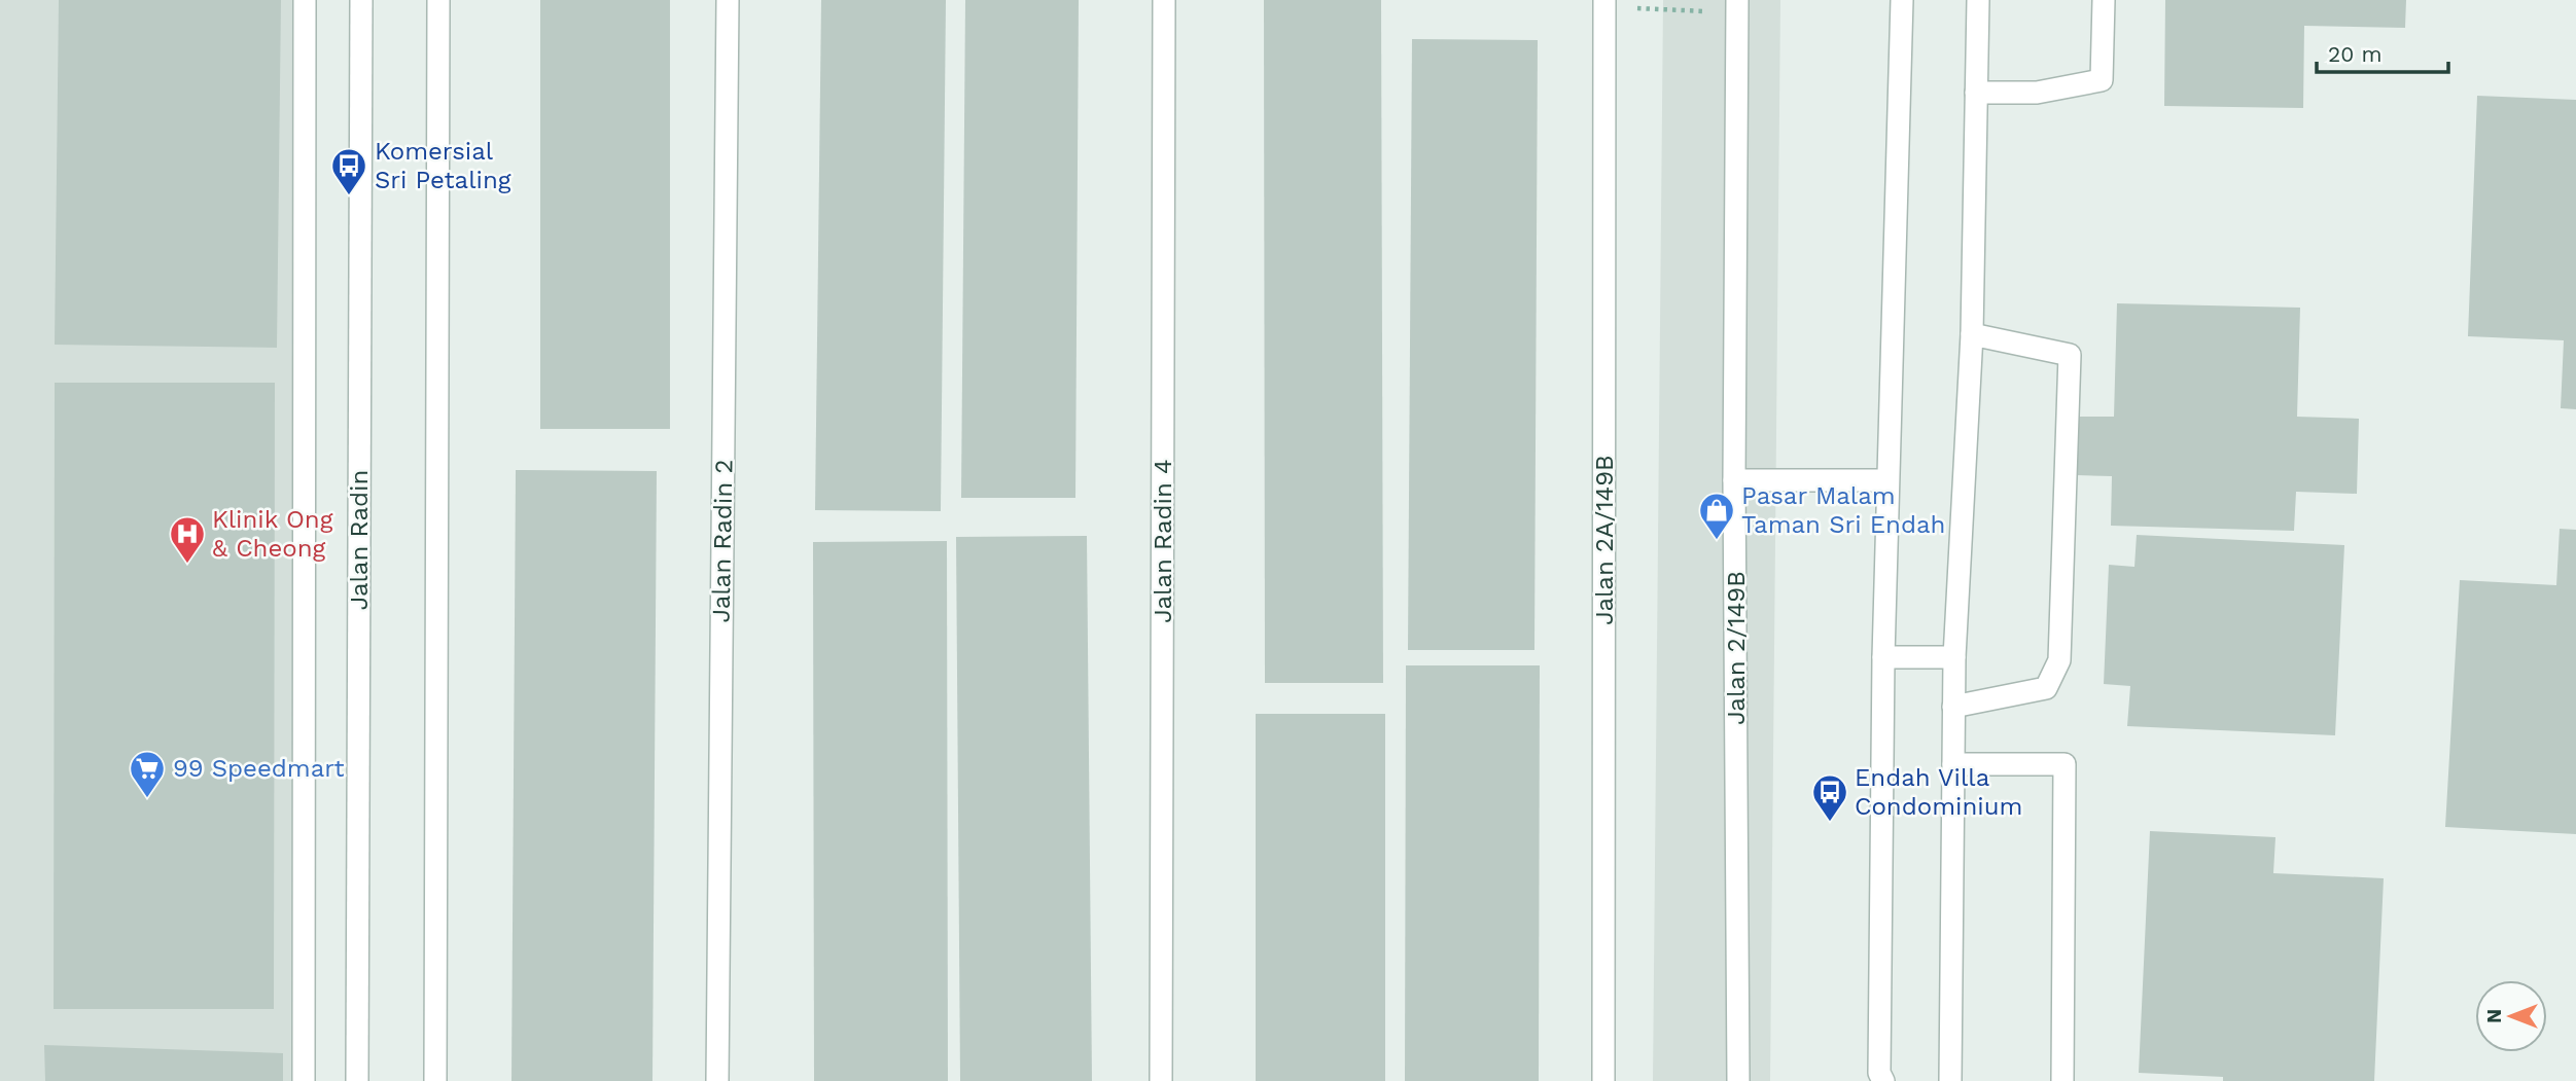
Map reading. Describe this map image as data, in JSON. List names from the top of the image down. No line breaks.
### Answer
{"streets":{"street":["Jalan Radin","Jalan 2A/149B","Jalan Radin 2","Jalan Radin 4","Jalan 2/149B"]},"places":{"bus stop":["Komersial Sri Petaling","Endah Villa Condominium"],"shop":["Pasar Malam Taman Sri Endah"],"hospital":["Klinik Ong & Cheong"],"supermarket":["99 Speedmart"]},"scale_bar":"20 m","north":"left"}
